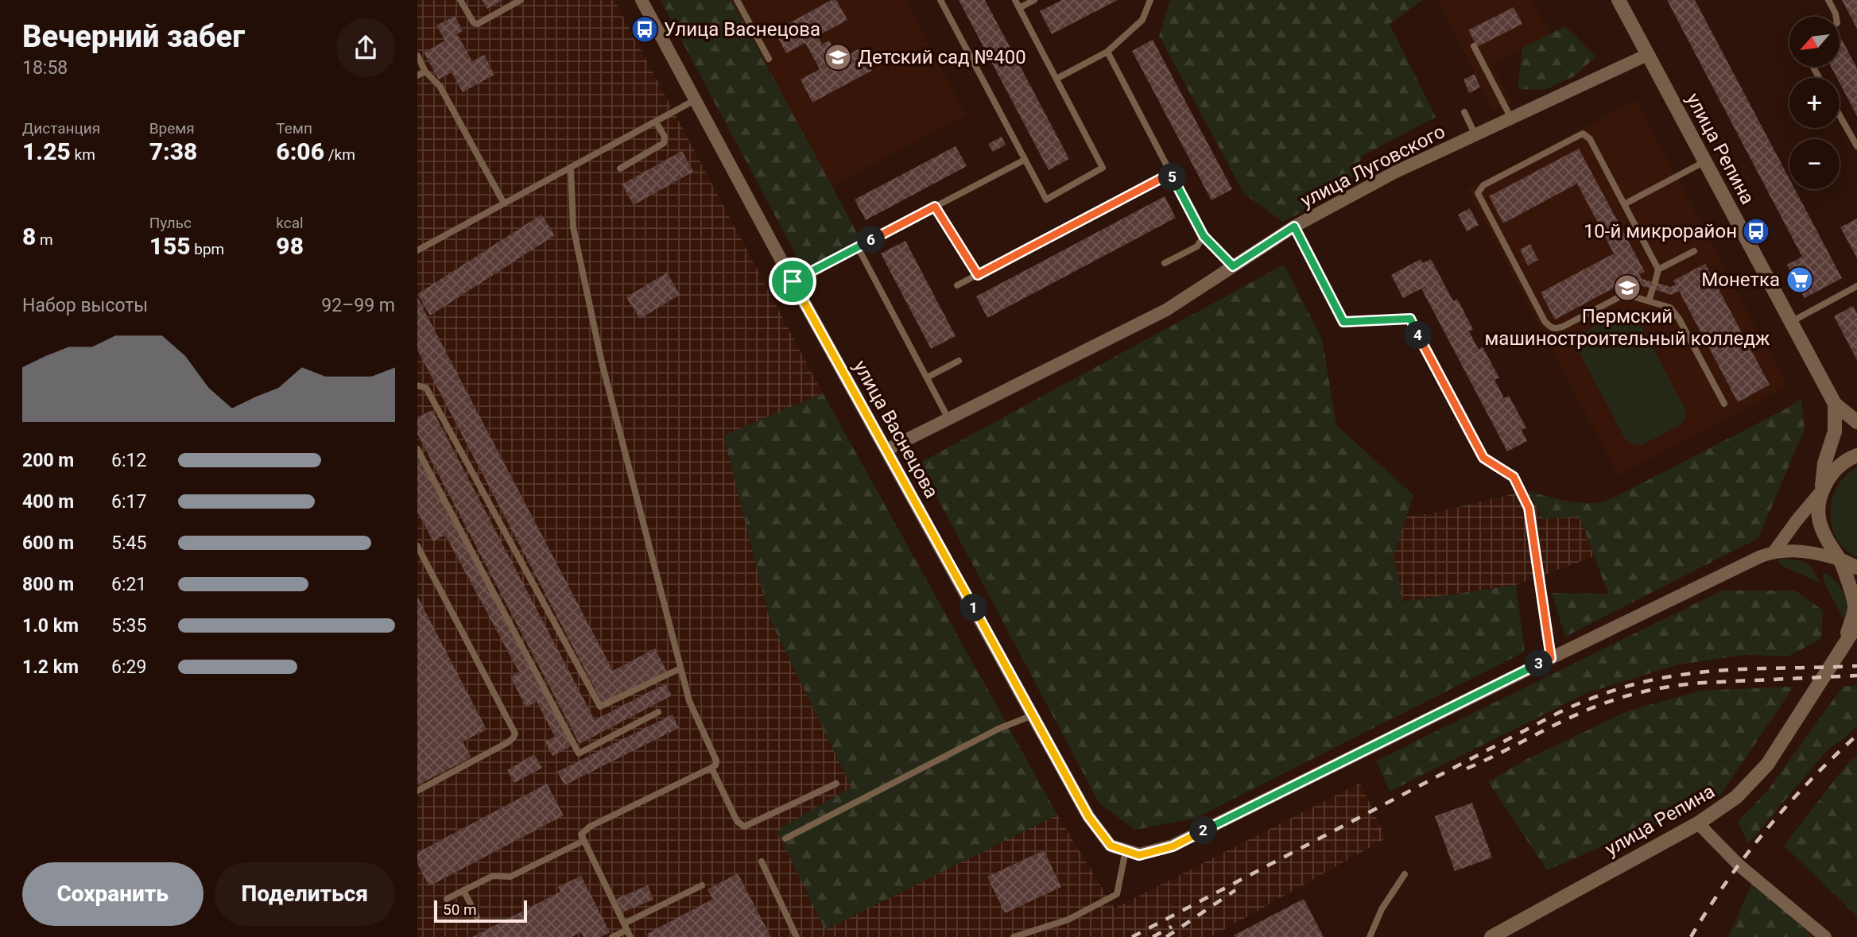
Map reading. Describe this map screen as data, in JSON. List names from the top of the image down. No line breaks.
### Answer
{"streets":{"street":["улица Репина","улица Луговского","улица Васнецова"]},"crossings":[["улица Репина","улица Луговского"],["улица Луговского","улица Васнецова"]],"places":{"bus stop":["Улица Васнецова","10-й микрорайон"],"school or university":["Детский сад №400","Пермский машиностроительный колледж"],"supermarket":["Монетка"]},"scale_bar":"50 m","north":"bottom left","page":{"heading":["Вечерний забег","18:58"],"map_buttons":["+","−"],"stats":[["Дистанция","1.25 km"],["Время","7:38"],["Темп","6:06 /km"],["8 m"],["Пульс","155 bpm"],["kcal","98"]],"pins":["5","6","4","1","3","2"],"chart":["Набор высоты","92–99 m"],"list":[{"name":"200 m","note":"6:12"},{"name":"400 m","note":"6:17"},{"name":"600 m","note":"5:45"},{"name":"800 m","note":"6:21"},{"name":"1.0 km","note":"5:35"},{"name":"1.2 km","note":"6:29"}],"buttons":["Сохранить","Поделиться"],"scale":"50 m"}}
